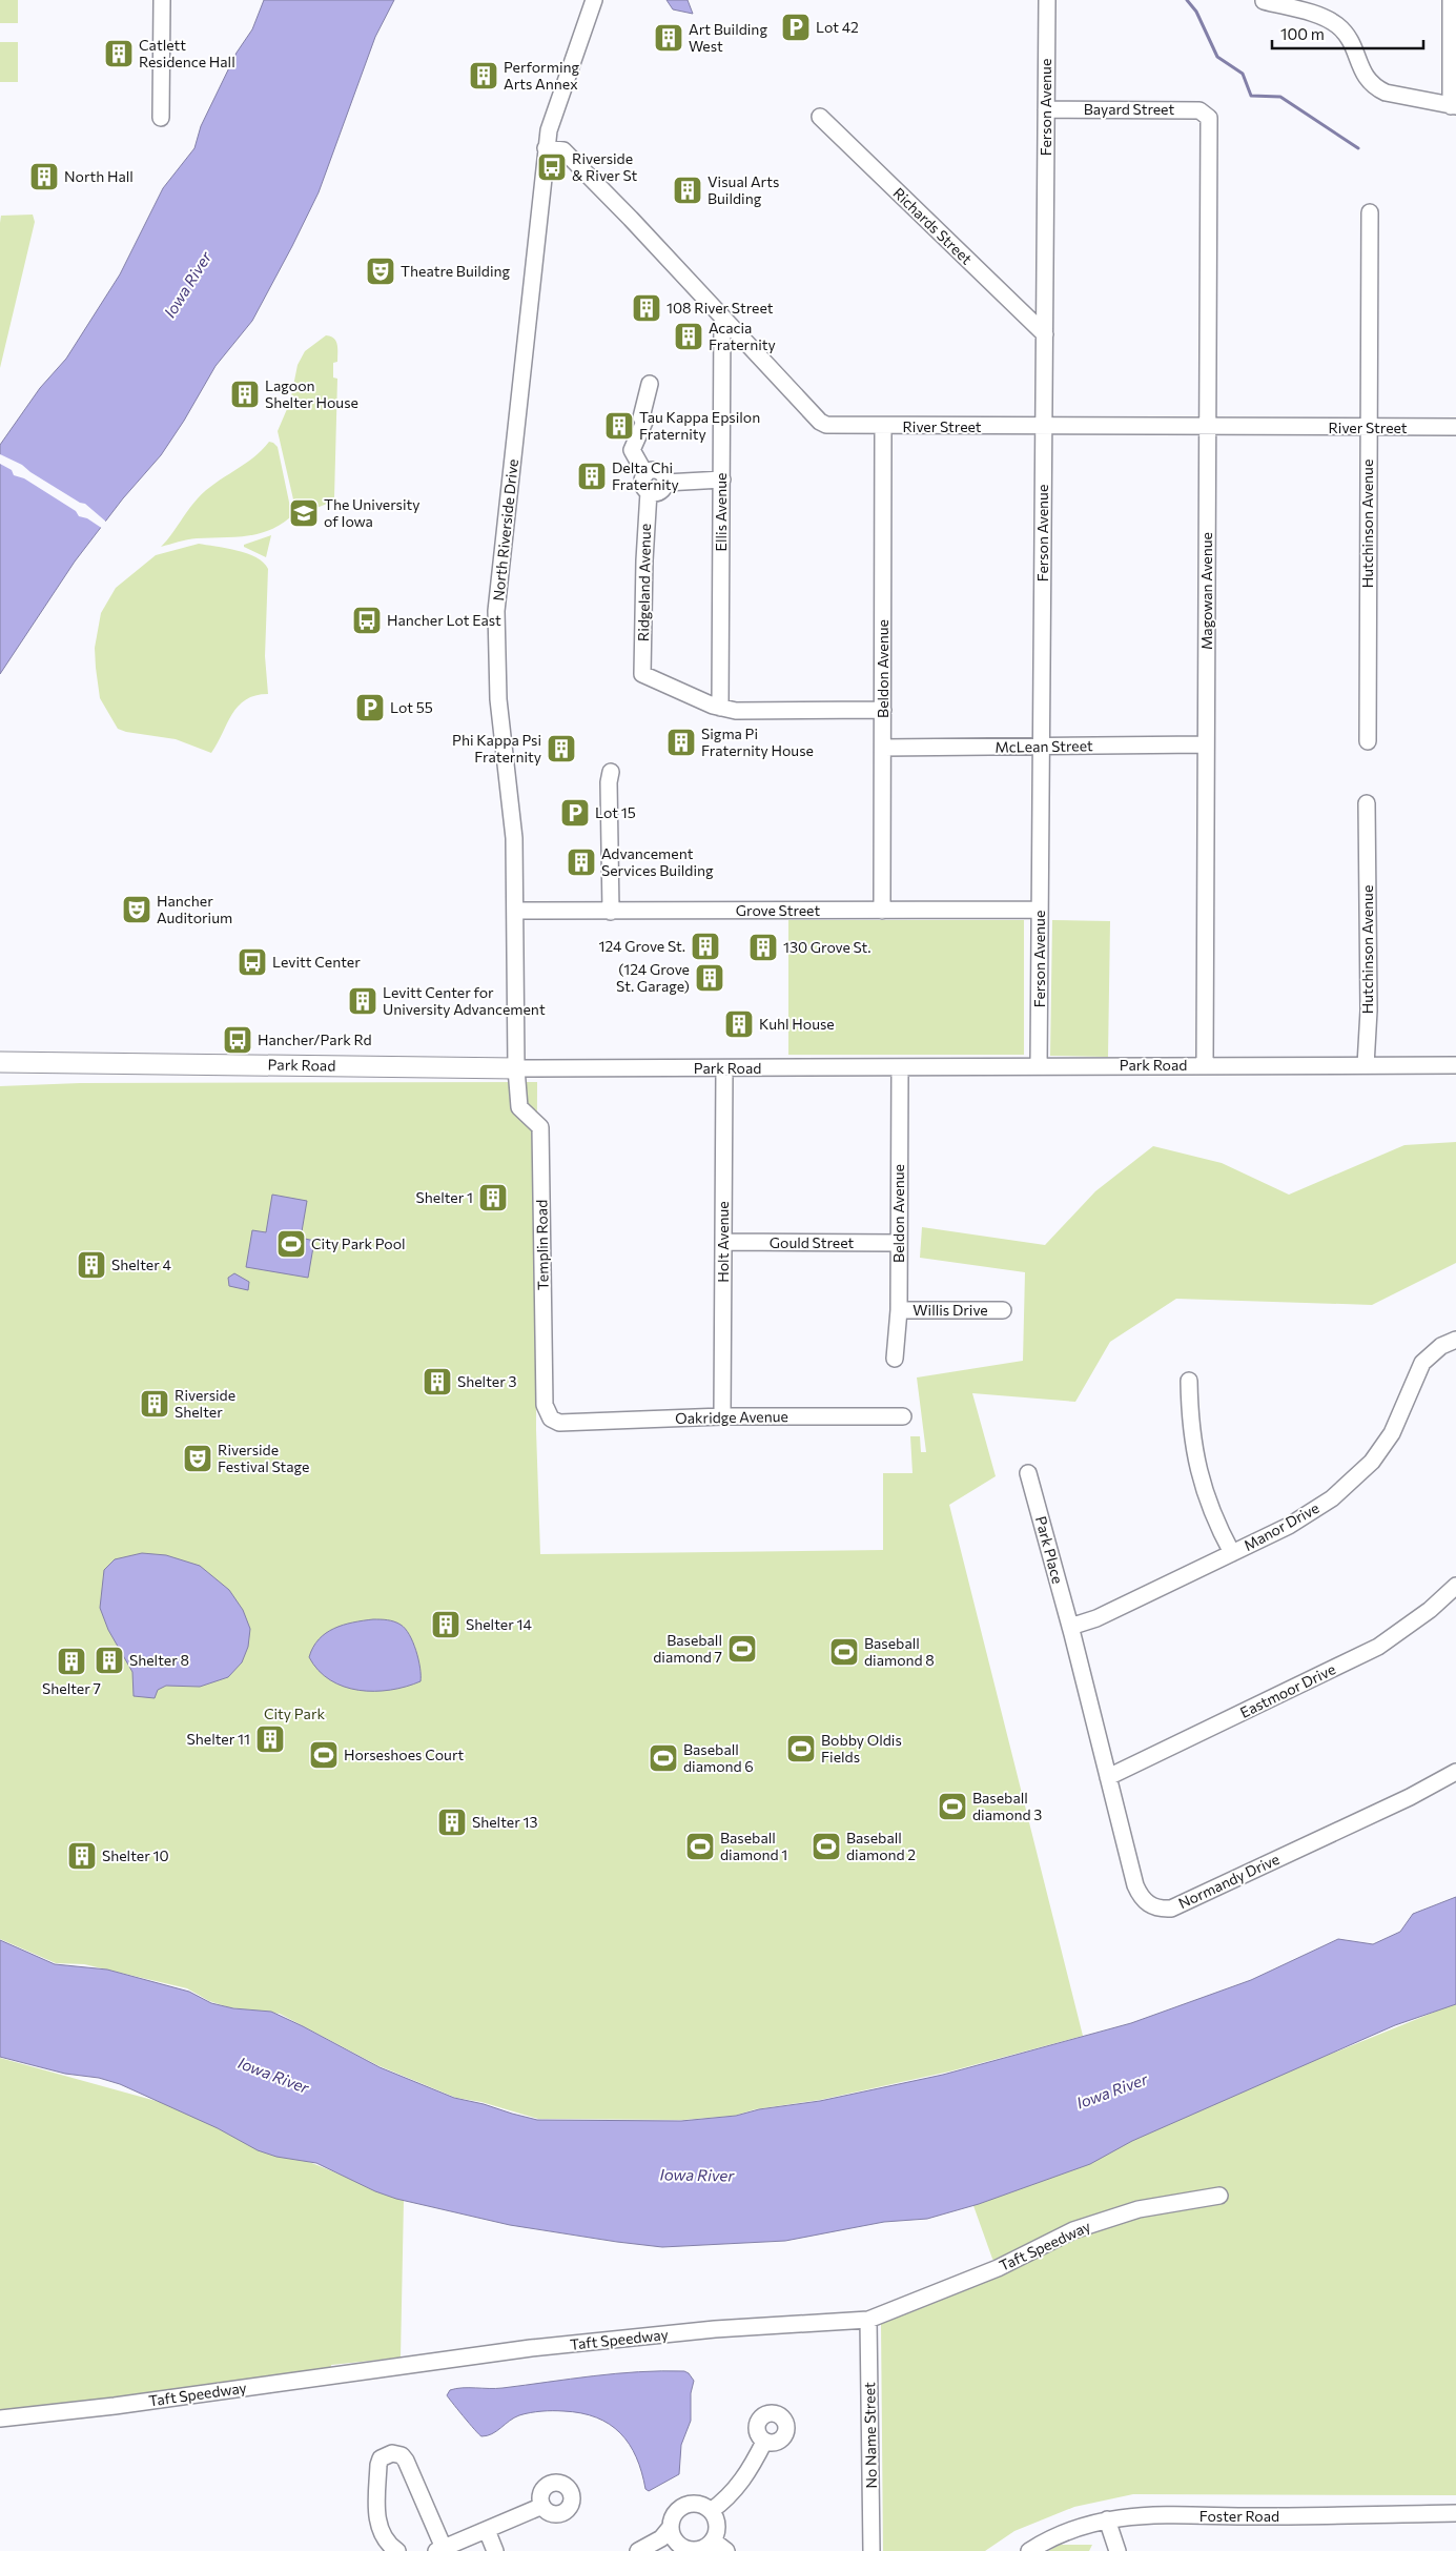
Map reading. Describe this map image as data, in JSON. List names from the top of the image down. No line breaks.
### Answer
{"streets":{"main road":["Park Road"],"street":["Ferson Avenue","Bayard Street","Richards Street","River Street","Ellis Avenue","Hutchinson Avenue","North Riverside Drive","Ridgeland Avenue","Magowan Avenue","Beldon Avenue","McLean Street","Grove Street","Holt Avenue","Gould Street","Templin Road","Willis Drive","Oakridge Avenue","Manor Drive","Park Place","Eastmoor Drive","Normandy Drive","Taft Speedway","No Name Street","Foster Road"]},"crossings":[["Ferson Avenue","Bayard Street"],["Ferson Avenue","Richards Street"],["Ferson Avenue","River Street"],["Ferson Avenue","McLean Street"],["Ferson Avenue","Grove Street"],["Ferson Avenue","Park Road"],["Bayard Street","Magowan Avenue"],["River Street","Ellis Avenue"],["River Street","Hutchinson Avenue"],["River Street","North Riverside Drive"],["River Street","Magowan Avenue"],["River Street","Beldon Avenue"],["Ellis Avenue","Ridgeland Avenue"],["Hutchinson Avenue","Park Road"],["North Riverside Drive","Grove Street"],["North Riverside Drive","Park Road"],["North Riverside Drive","Templin Road"],["Magowan Avenue","McLean Street"],["Magowan Avenue","Park Road"],["Beldon Avenue","McLean Street"],["Beldon Avenue","Grove Street"],["Beldon Avenue","Park Road"],["Beldon Avenue","Gould Street"],["Beldon Avenue","Willis Drive"],["Park Road","Holt Avenue"],["Park Road","Templin Road"],["Holt Avenue","Gould Street"],["Holt Avenue","Oakridge Avenue"],["Templin Road","Oakridge Avenue"],["Manor Drive","Park Place"],["Manor Drive","Normandy Drive"],["Park Place","Normandy Drive"],["Eastmoor Drive","Normandy Drive"],["Taft Speedway","No Name Street"]],"water":["Iowa River"],"parks":["City Park"],"places":{"parking":["Lot 42","Lot 55","Lot 15"],"building":["Art Building West","Catlett Residence Hall","Performing Arts Annex","North Hall","Visual Arts Building","108 River Street","Acacia Fraternity","Lagoon Shelter House","Tau Kappa Epsilon Fraternity","Delta Chi Fraternity","Sigma Pi Fraternity House","Phi Kappa Psi Fraternity","Advancement Services Building","124 Grove St.","130 Grove St.","(124 Grove St. Garage)","Levitt Center for University Advancement","Kuhl House","Shelter 1","Shelter 4","Shelter 3","Riverside Shelter","Shelter 14","Shelter 8","Shelter 7","Shelter 11","Shelter 13","Shelter 10"],"bus stop":["Riverside & River St","Hancher Lot East","Levitt Center","Hancher/Park Rd"],"theatre":["Theatre Building","Hancher Auditorium","Riverside Festival Stage"],"school or university":["The University of Iowa"],"sports":["City Park Pool","Baseball diamond 7","Baseball diamond 8","Bobby Oldis Fields","Horseshoes Court","Baseball diamond 6","Baseball diamond 3","Baseball diamond 1","Baseball diamond 2"]},"scale_bar":"100 m"}
